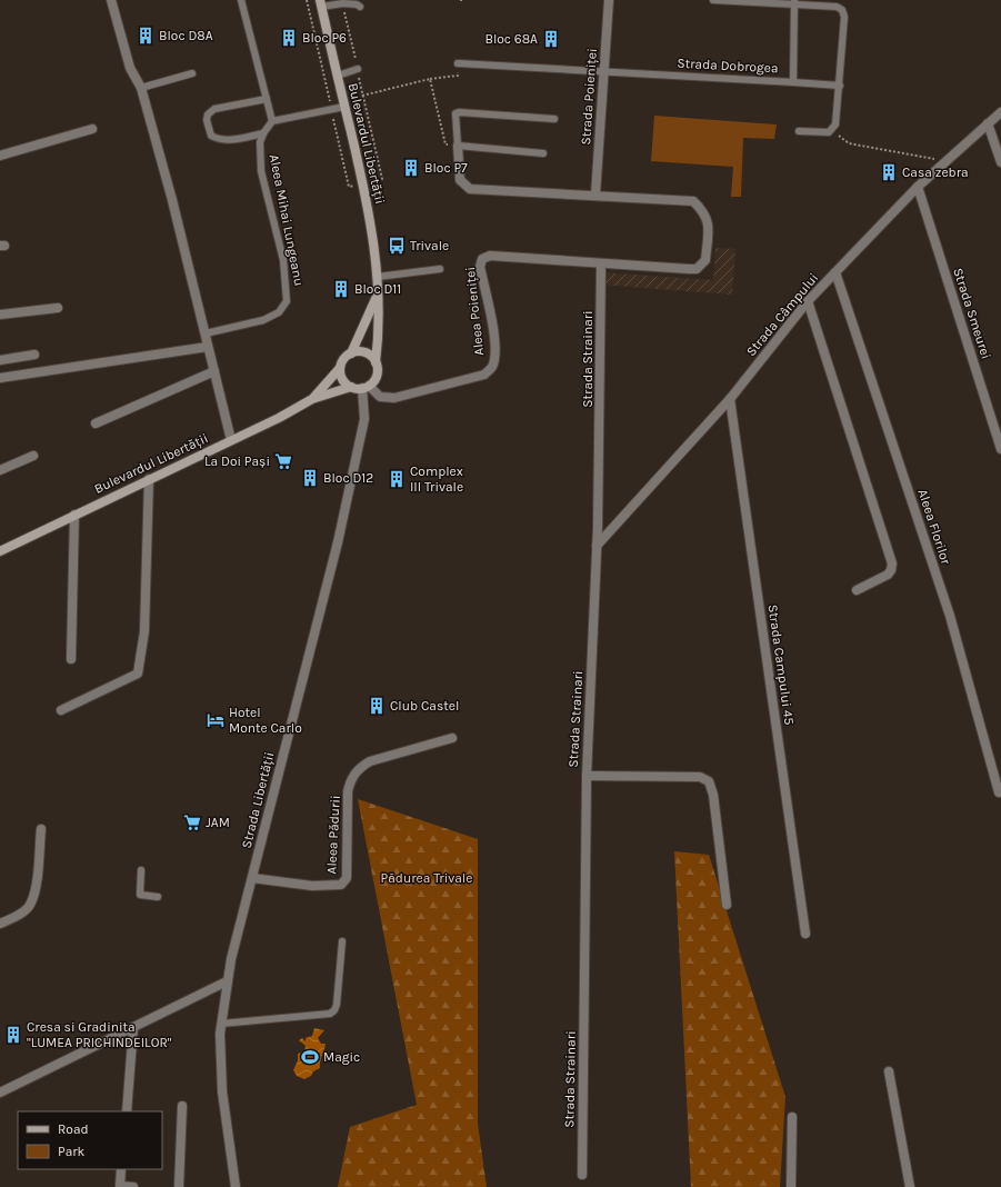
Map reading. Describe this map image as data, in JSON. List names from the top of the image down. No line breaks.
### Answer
{"streets":{"main road":["Bulevardul Libertății"],"street":["Strada Poieniței","Aleea Poieniței","Strada Smeurei","Strada Câmpului","Strada Strainari","Aleea Florilor","Strada Campului 45","Strada Libertății","Aleea Pădurii"],"lane":["Strada Dobrogea","Aleea Mihai Lungeanu"]},"crossings":[["Strada Dobrogea","Strada Poieniței"],["Strada Poieniței","Aleea Poieniței"],["Bulevardul Libertății","Aleea Poieniței"],["Bulevardul Libertății","Strada Libertății"],["Aleea Poieniței","Strada Strainari"],["Aleea Poieniței","Strada Libertății"],["Strada Smeurei","Strada Câmpului"],["Strada Câmpului","Strada Strainari"],["Strada Câmpului","Aleea Florilor"],["Strada Câmpului","Strada Campului 45"],["Strada Libertății","Aleea Pădurii"]],"parks":["Pădurea Trivale"],"places":{"building":["Bloc D8A","Bloc P6","Bloc 68A","Bloc P7","Casa zebra","Bloc D11","Bloc D12","Complex III Trivale","Club Castel","Cresa si Gradinita \"LUMEA PRICHINDEILOR\""],"bus stop":["Trivale"],"supermarket":["La Doi Pași","JAM"],"hotel":["Hotel Monte Carlo"],"sports":["Magic"]},"legend":["Road","Park"]}
